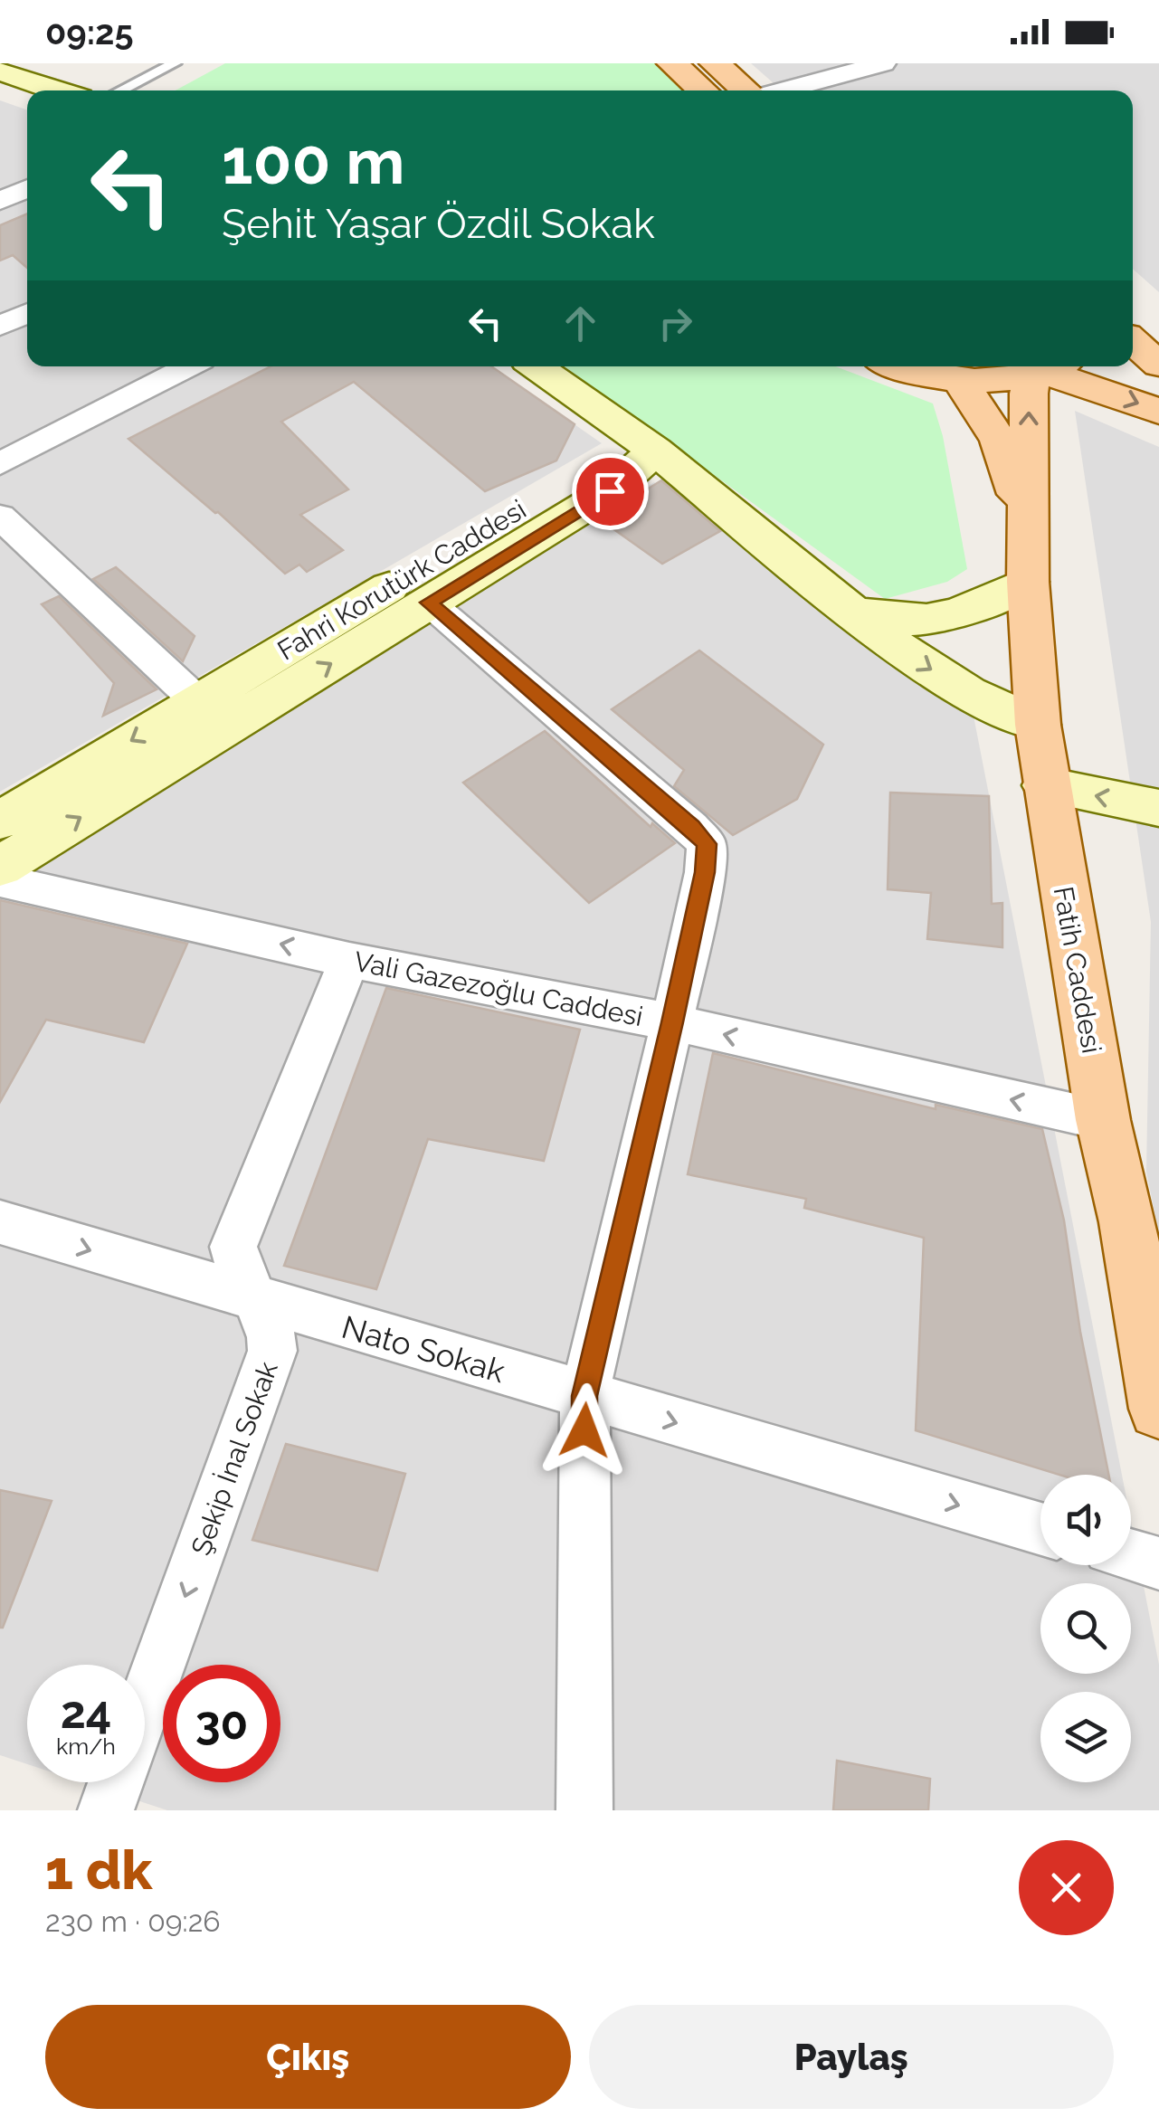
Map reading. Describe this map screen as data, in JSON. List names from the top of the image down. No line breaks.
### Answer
{"streets":{"main road":["Fatih Caddesi"],"street":["Fahri Korutürk Caddesi","Vali Gazezoğlu Caddesi","Nato Sokak","Şekip İnal Sokak"]},"crossings":[["Fatih Caddesi","Vali Gazezoğlu Caddesi"],["Vali Gazezoğlu Caddesi","Şekip İnal Sokak"],["Nato Sokak","Şekip İnal Sokak"]],"one_way":["Vali Gazezoğlu Caddesi","Nato Sokak"],"page":{"status":"09:25","turn":["100 m","Şehit Yaşar Özdil Sokak"],"speed":"24 km/h","limit":"30","heading":["1 dk","230 m · 09:26"],"buttons":["Çıkış","Paylaş"]}}
